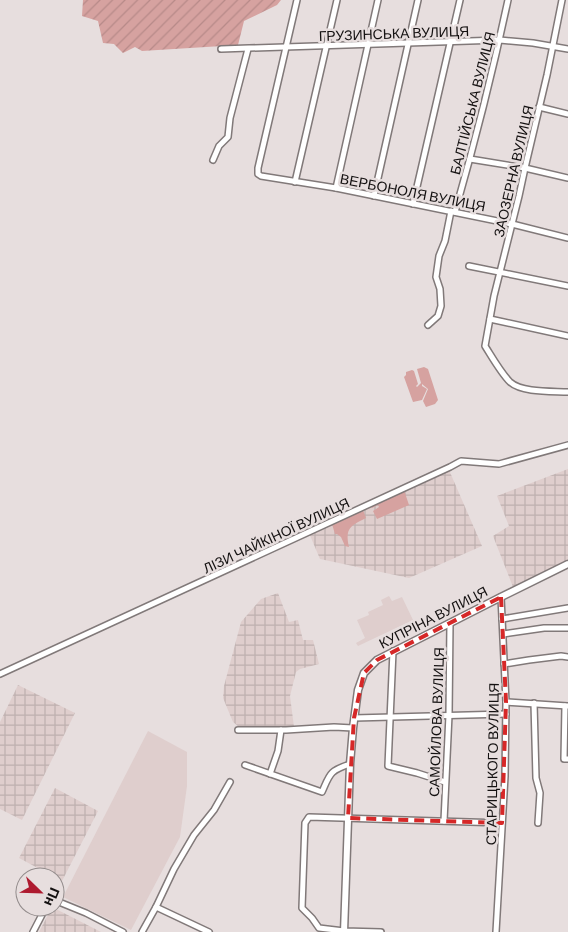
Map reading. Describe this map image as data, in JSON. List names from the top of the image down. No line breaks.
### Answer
{"streets":{"main road":["КУПРІНА ВУЛИЦЯ"],"street":["ГРУЗИНСЬКА ВУЛИЦЯ","БАЛТІЙСЬКА ВУЛИЦЯ","ЗАОЗЕРНА ВУЛИЦЯ","ВЕРБОНОЛЯ ВУЛИЦЯ","ЛІЗИ ЧАЙКІНОЇ ВУЛИЦЯ","САМОЙЛОВА ВУЛИЦЯ","СТАРИЦЬКОГО ВУЛИЦЯ"]},"crossings":[["ГРУЗИНСЬКА ВУЛИЦЯ","БАЛТІЙСЬКА ВУЛИЦЯ"],["ГРУЗИНСЬКА ВУЛИЦЯ","ЗАОЗЕРНА ВУЛИЦЯ"],["ГРУЗИНСЬКА ВУЛИЦЯ","ВЕРБОНОЛЯ ВУЛИЦЯ"],["БАЛТІЙСЬКА ВУЛИЦЯ","ВЕРБОНОЛЯ ВУЛИЦЯ"],["ЗАОЗЕРНА ВУЛИЦЯ","ВЕРБОНОЛЯ ВУЛИЦЯ"],["КУПРІНА ВУЛИЦЯ","САМОЙЛОВА ВУЛИЦЯ"],["КУПРІНА ВУЛИЦЯ","СТАРИЦЬКОГО ВУЛИЦЯ"]],"north":"bottom right"}
